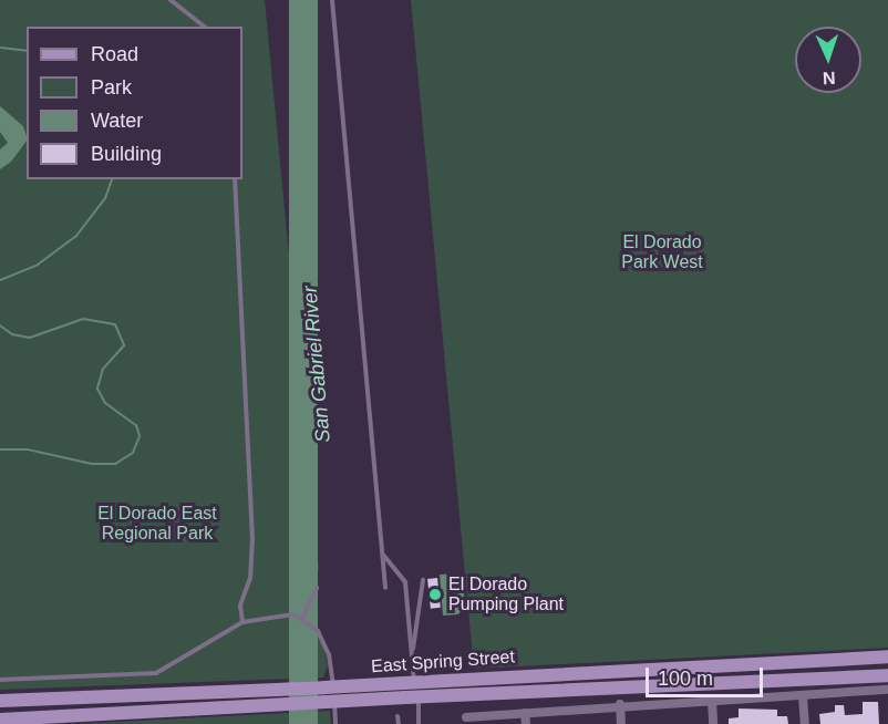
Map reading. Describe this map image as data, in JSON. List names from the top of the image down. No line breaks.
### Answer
{"streets":{"main road":["East Spring Street"]},"water":["San Gabriel River"],"parks":["El Dorado Park West","El Dorado East Regional Park"],"places":["El Dorado Pumping Plant"],"legend":["Road","Park","Water","Building"],"scale_bar":"100 m","north":"bottom"}
